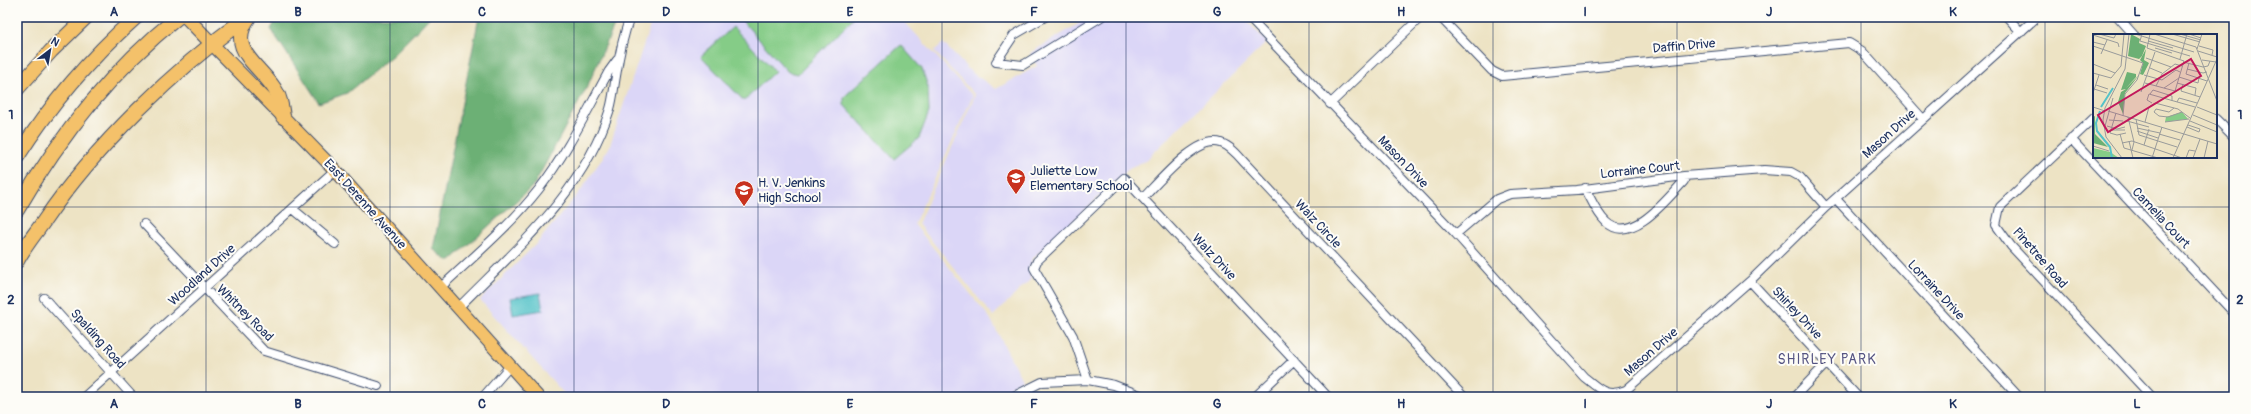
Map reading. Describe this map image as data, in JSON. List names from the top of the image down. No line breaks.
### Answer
{"streets":{"highway":["East Derenne Avenue"],"street":["Daffin Drive","Mason Drive","Lorraine Court","Camelia Court","Walz Circle","Walz Drive","Pinetree Road","Woodland Drive","Lorraine Drive","Whitney Road","Shirley Drive","Spalding Road"]},"crossings":[["Daffin Drive","Mason Drive"],["Mason Drive","Lorraine Court"],["Mason Drive","Lorraine Drive"],["Mason Drive","Shirley Drive"],["East Derenne Avenue","Woodland Drive"],["Camelia Court","Pinetree Road"],["Walz Circle","Walz Drive"],["Woodland Drive","Whitney Road"],["Woodland Drive","Spalding Road"]],"districts":["SHIRLEY PARK"],"places":{"school or university":["Juliette Low Elementary School","H. V. Jenkins High School"]},"north":"top right","grid":{"columns":["A","B","C","D","E","F","G","H","I","J","K","L"],"rows":["1","2"]}}
